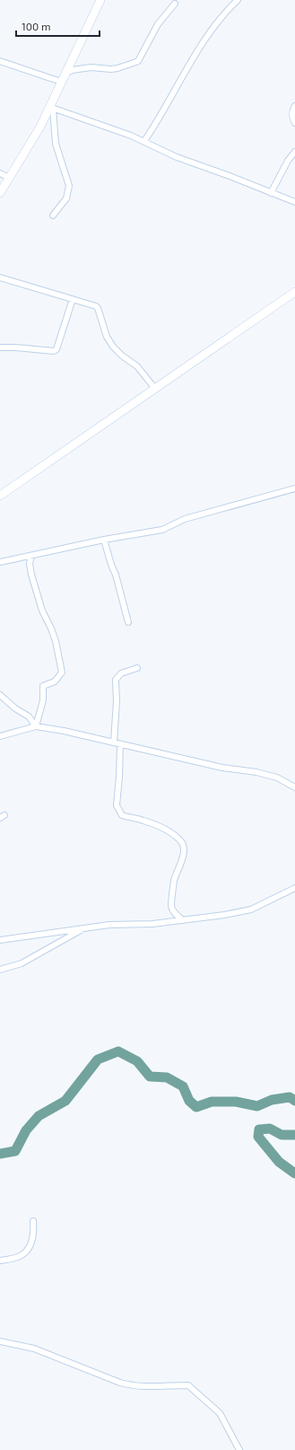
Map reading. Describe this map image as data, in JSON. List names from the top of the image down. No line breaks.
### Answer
{"scale_bar":"100 m"}
